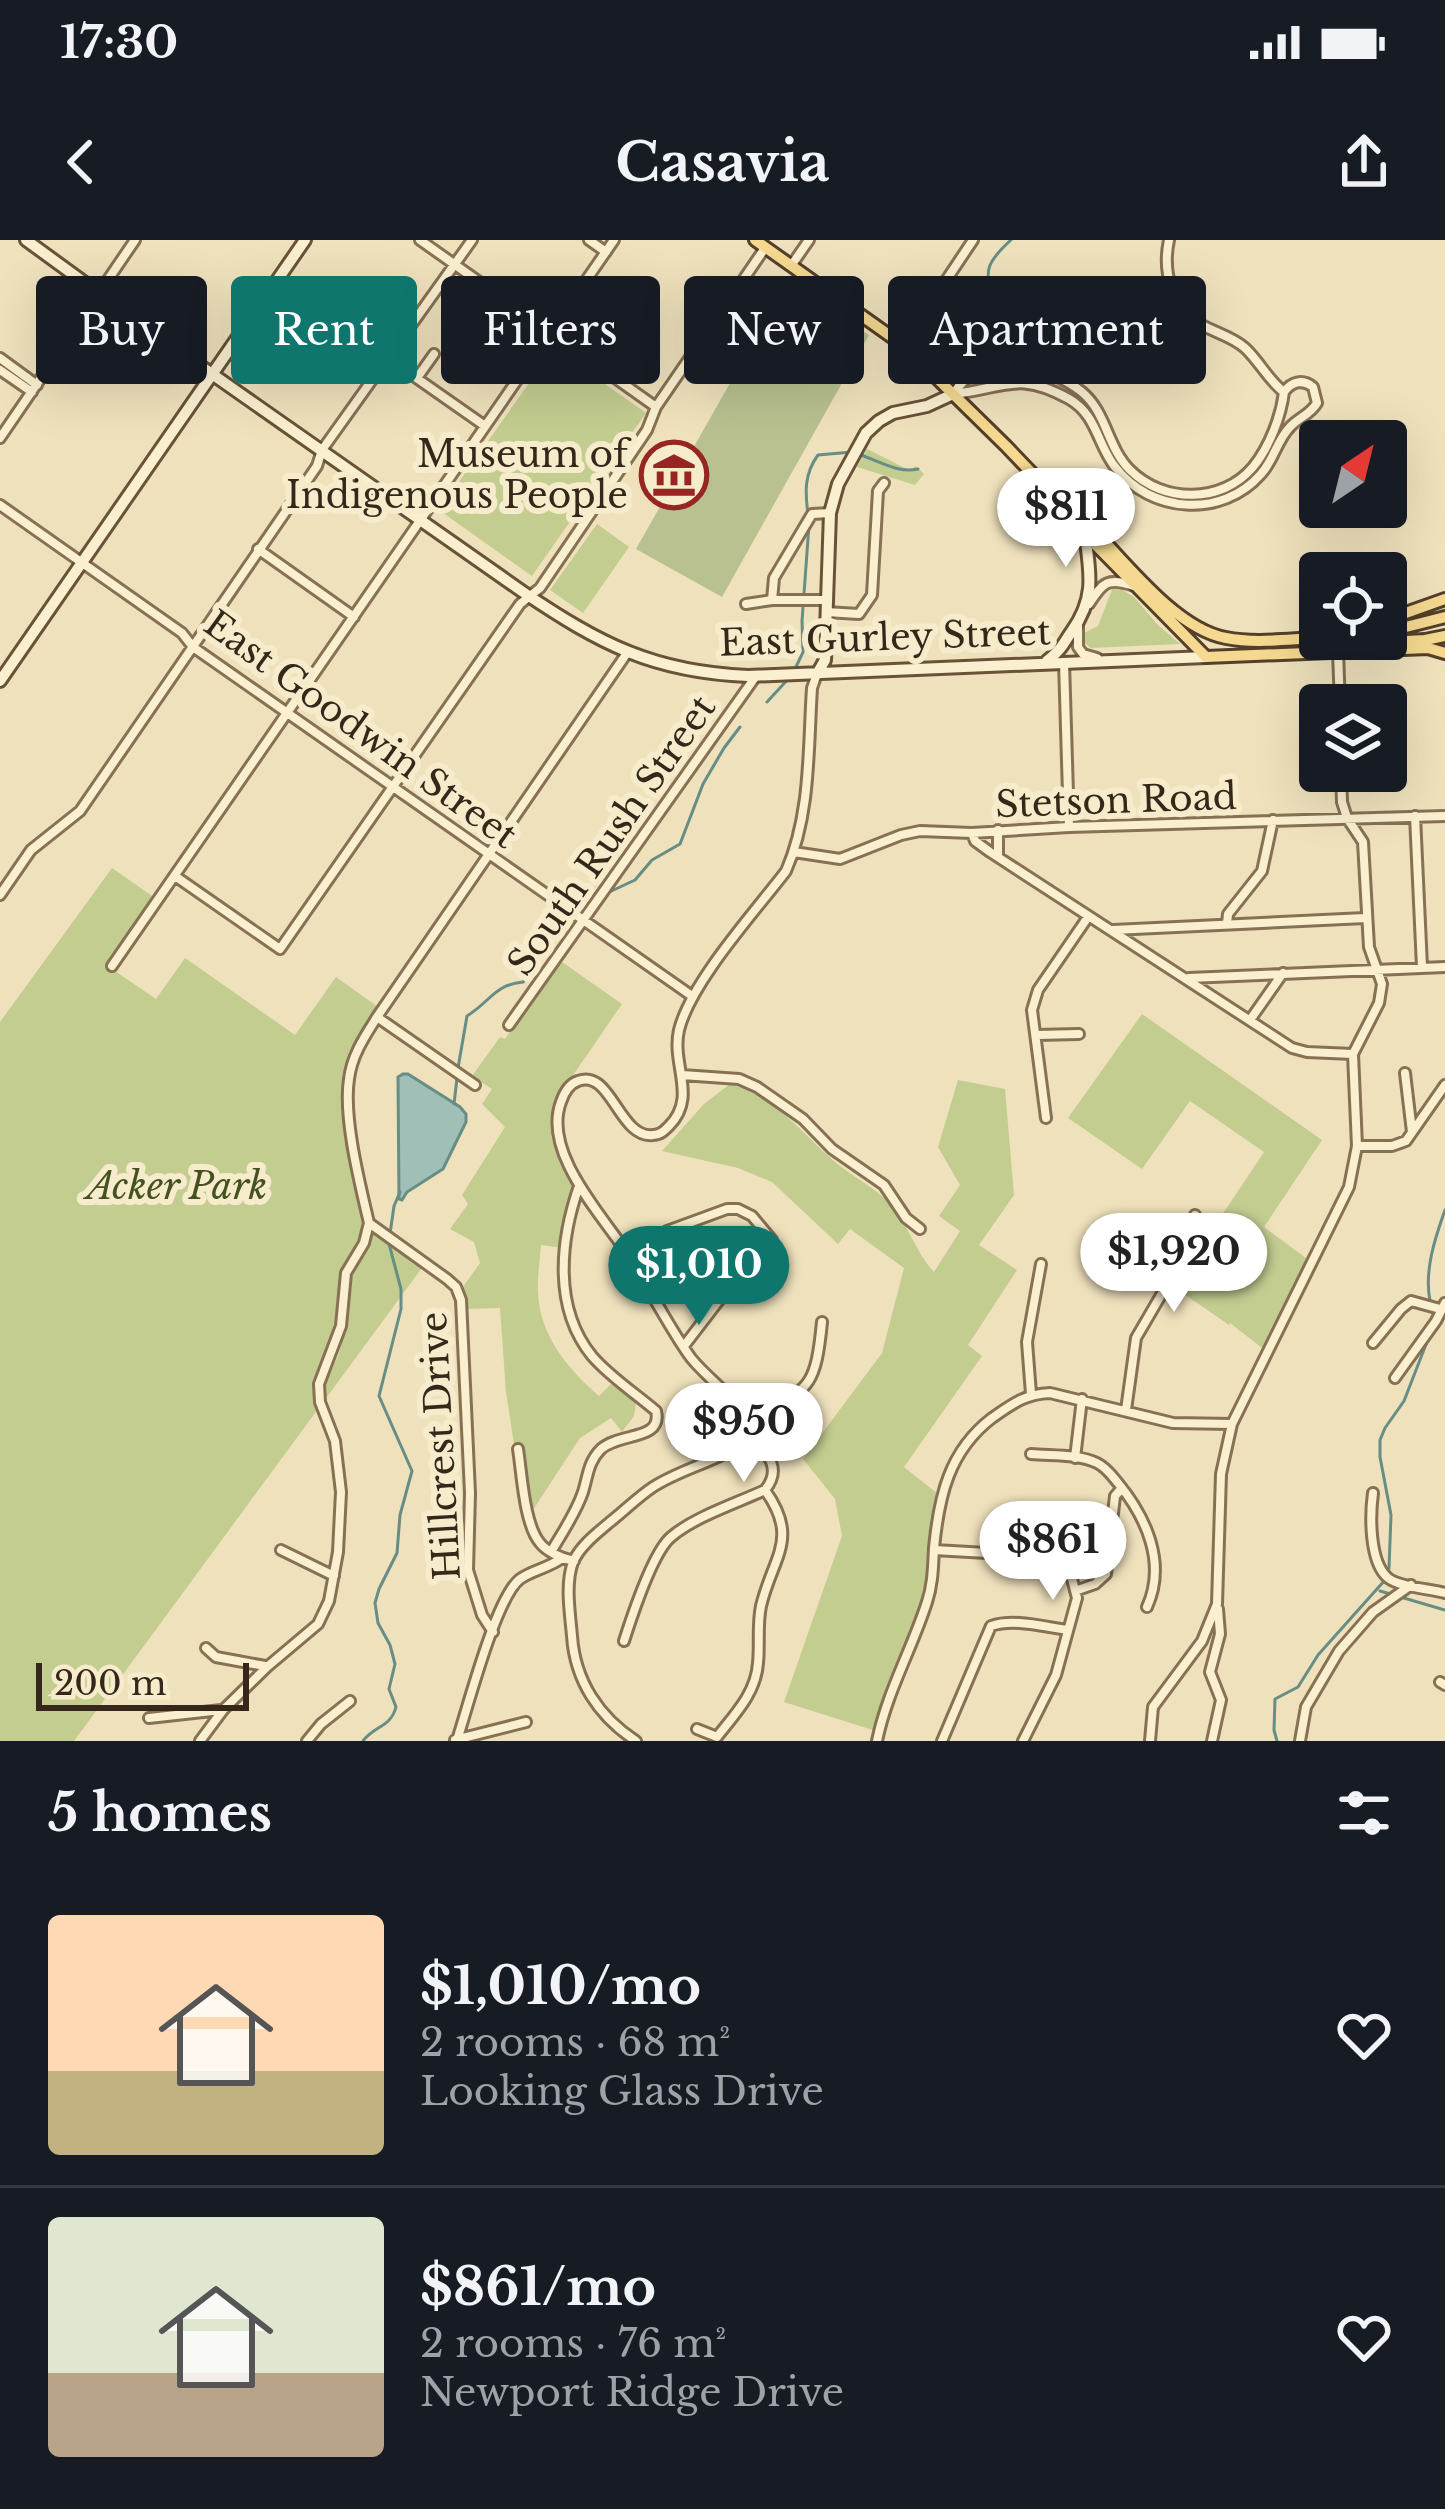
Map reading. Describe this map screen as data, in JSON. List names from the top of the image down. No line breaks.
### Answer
{"streets":{"main road":["East Gurley Street"],"street":["East Goodwin Street","Stetson Road","South Rush Street","Hillcrest Drive"]},"crossings":[["East Gurley Street","South Rush Street"],["East Goodwin Street","South Rush Street"]],"parks":["Acker Park"],"places":{"museum":["Museum of Indigenous People"]},"scale_bar":"200 m","north":"top right","page":{"status":"17:30","header":"Casavia","chip":["Buy","Rent","Filters","New","Apartment"],"price":["$811","$1,920","$1,010","$950","$861"],"scale":"200 m","heading":"5 homes","list":[{"name":"$1,010/mo","note":"2 rooms · 68 m² · Looking Glass Drive"},{"name":"$861/mo","note":"2 rooms · 76 m² · Newport Ridge Drive"}]}}
